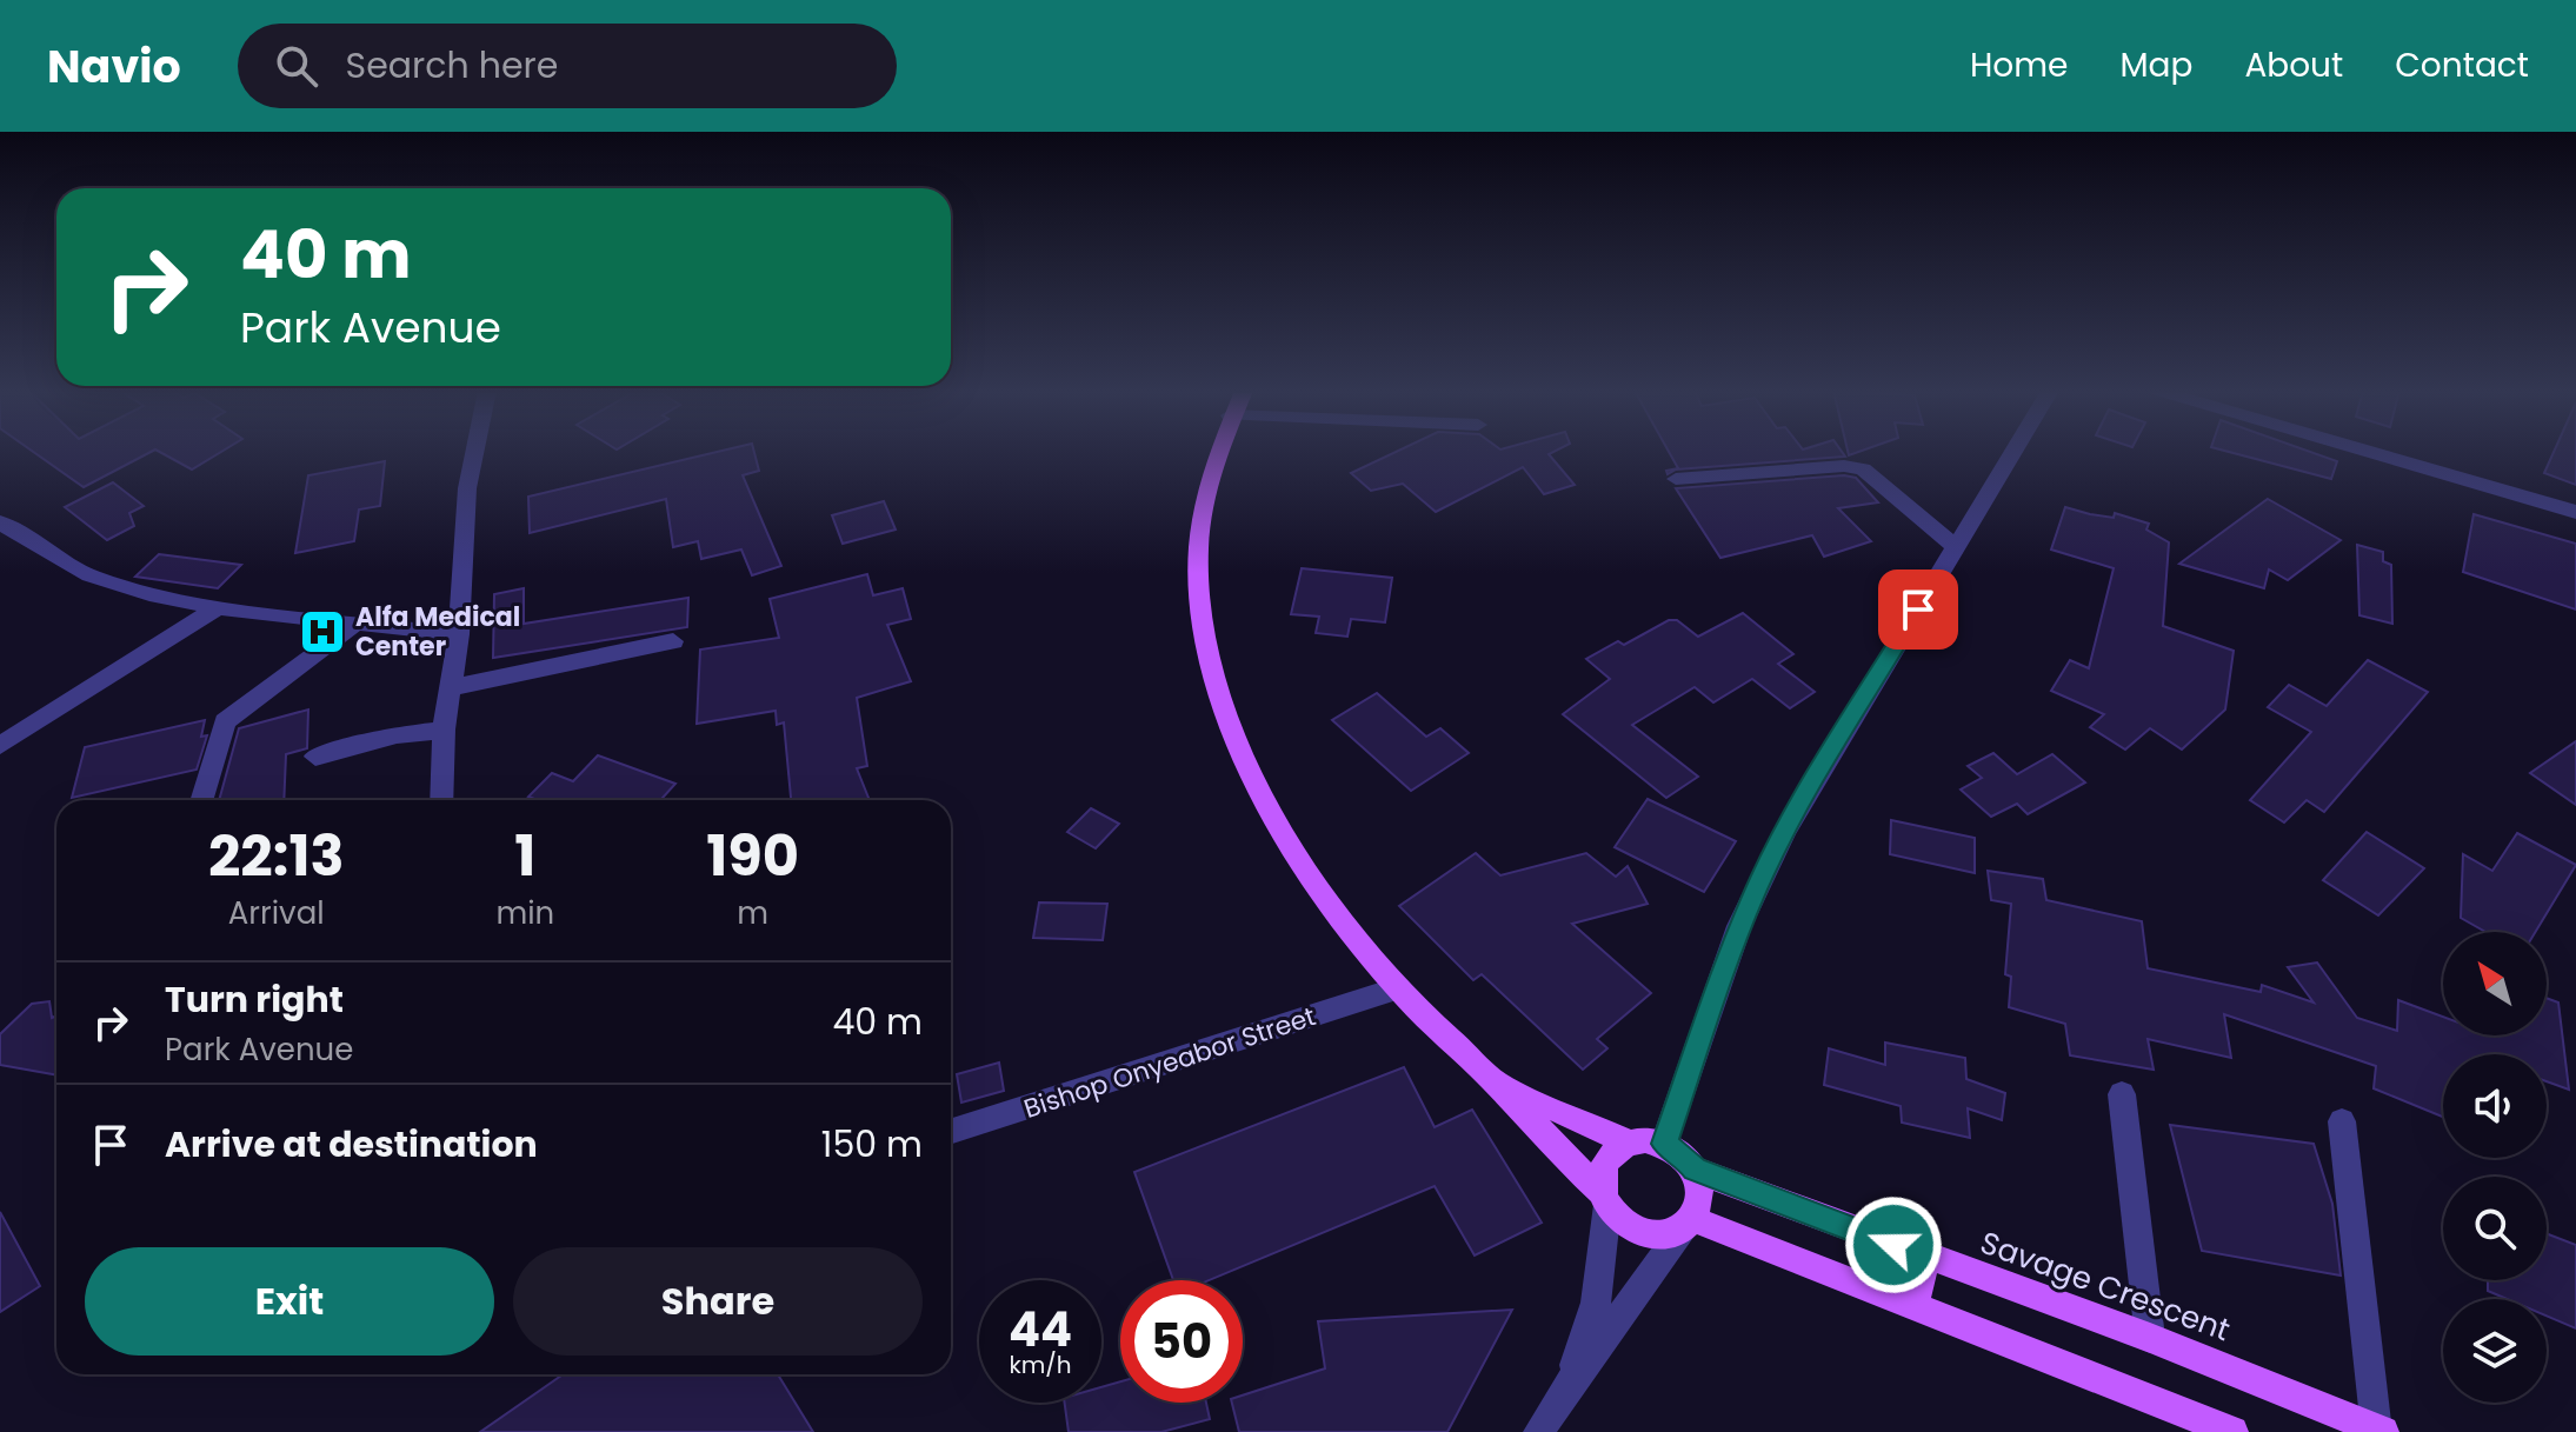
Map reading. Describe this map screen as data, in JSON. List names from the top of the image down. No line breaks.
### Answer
{"streets":{"main road":["Savage Crescent"],"street":["Bishop Onyeabor Street"]},"places":{"hospital":["Alfa Medical Center"]},"north":"top left","page":{"header":"Navio","search":"Search here","nav":["Home","Map","About","Contact"],"turn":["40 m","Park Avenue"],"eta":["22:13","Arrival","1","min","190","m"],"list":[{"name":"Turn right","note":"Park Avenue","value":"40 m"},{"name":"Arrive at destination","value":"150 m"}],"buttons":["Exit","Share"],"speed":"44 km/h","limit":"50"}}
